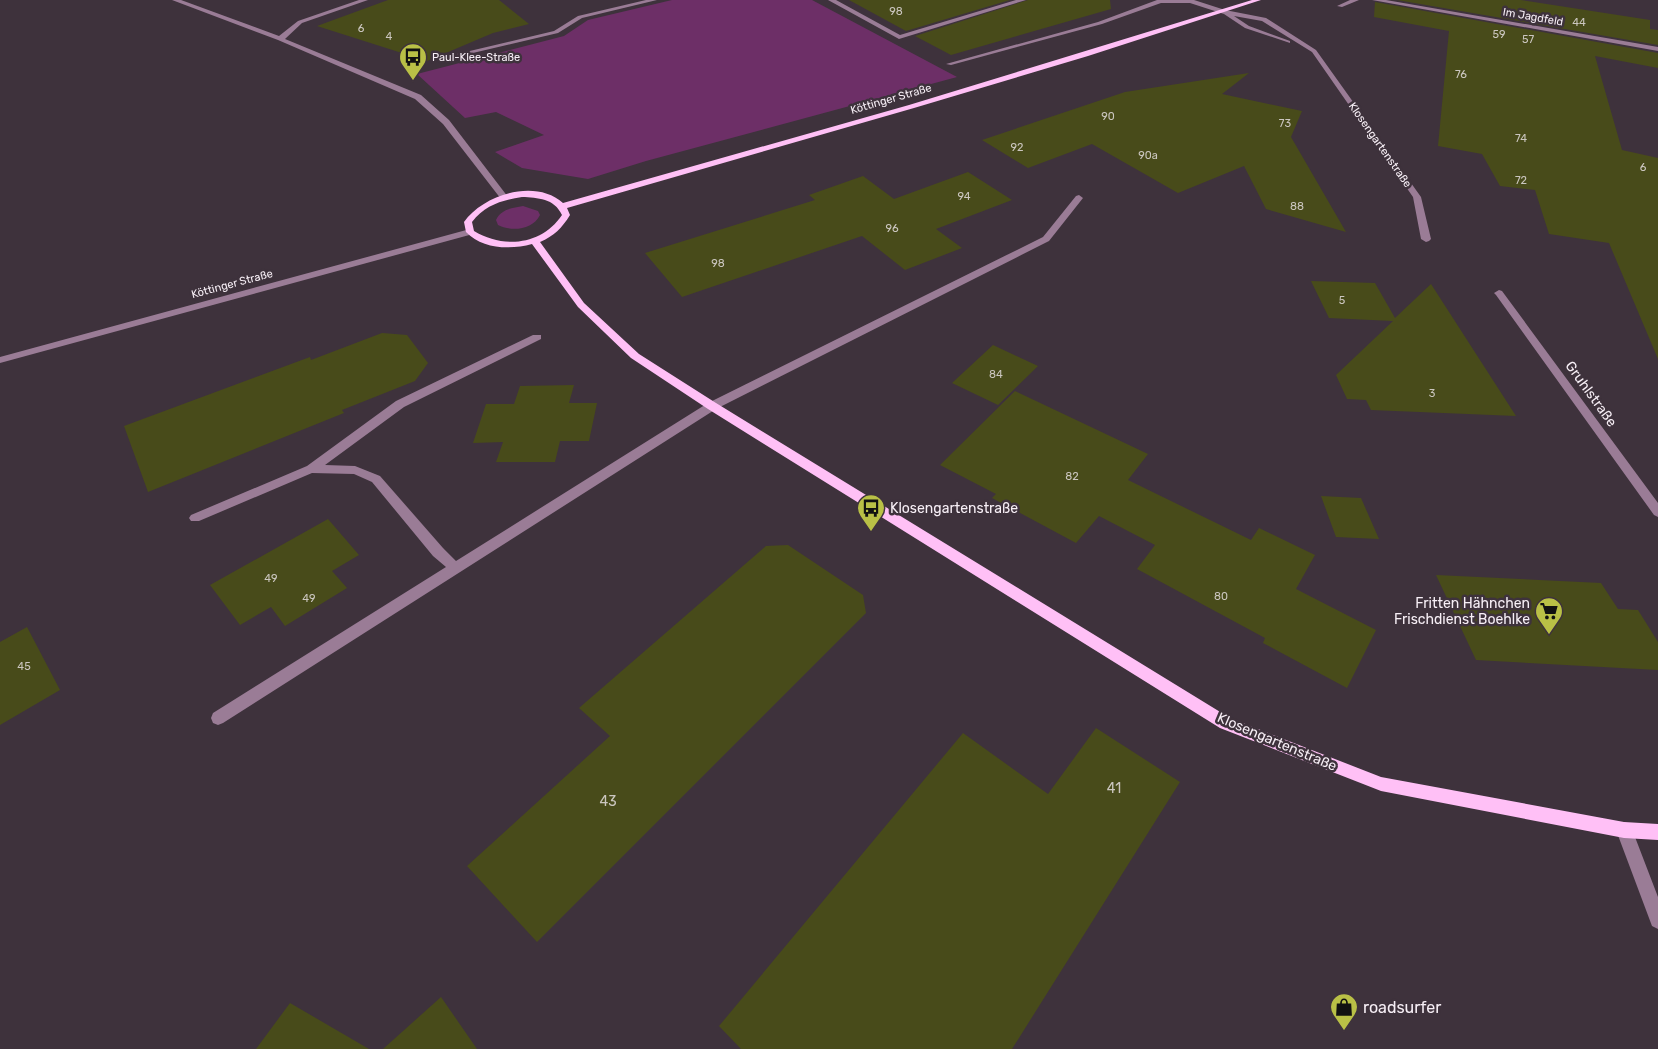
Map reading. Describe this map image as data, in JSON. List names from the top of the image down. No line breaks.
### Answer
{"streets":{"main road":["Köttinger Straße","Klosengartenstraße"],"street":["Im Jagdfeld","Gruhlstraße"]},"crossings":[["Köttinger Straße","Klosengartenstraße"]],"places":{"bus stop":["Paul-Klee-Straße","Klosengartenstraße"],"supermarket":["Fritten Hähnchen Frischdienst Boehlke"],"shop":["roadsurfer"]},"house_numbers":["98","44","6","59","4","57","76","90","73","74","92","90a","6","72","94","88","96","98","5","84","3","82","49","80","49","45","41","43"]}
